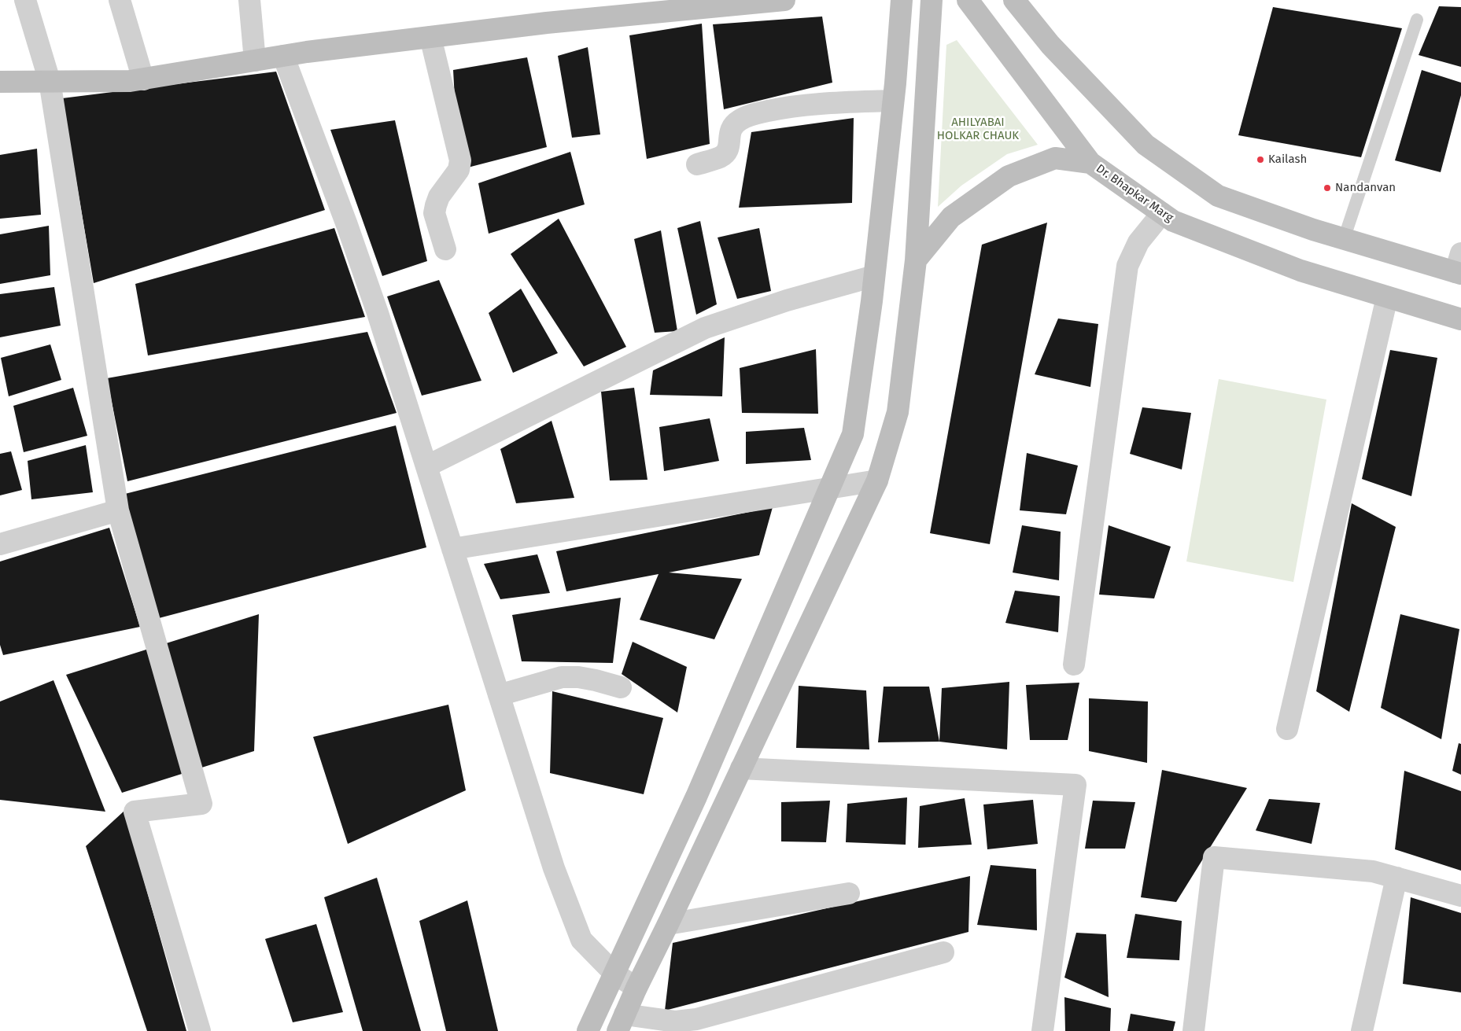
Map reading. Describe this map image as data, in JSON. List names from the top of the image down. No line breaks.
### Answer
{"streets":{"main road":["Dr. Bhapkar Marg"]},"parks":["AHILYABAI HOLKAR CHAUK"],"places":["Kailash","Nandanvan"]}
